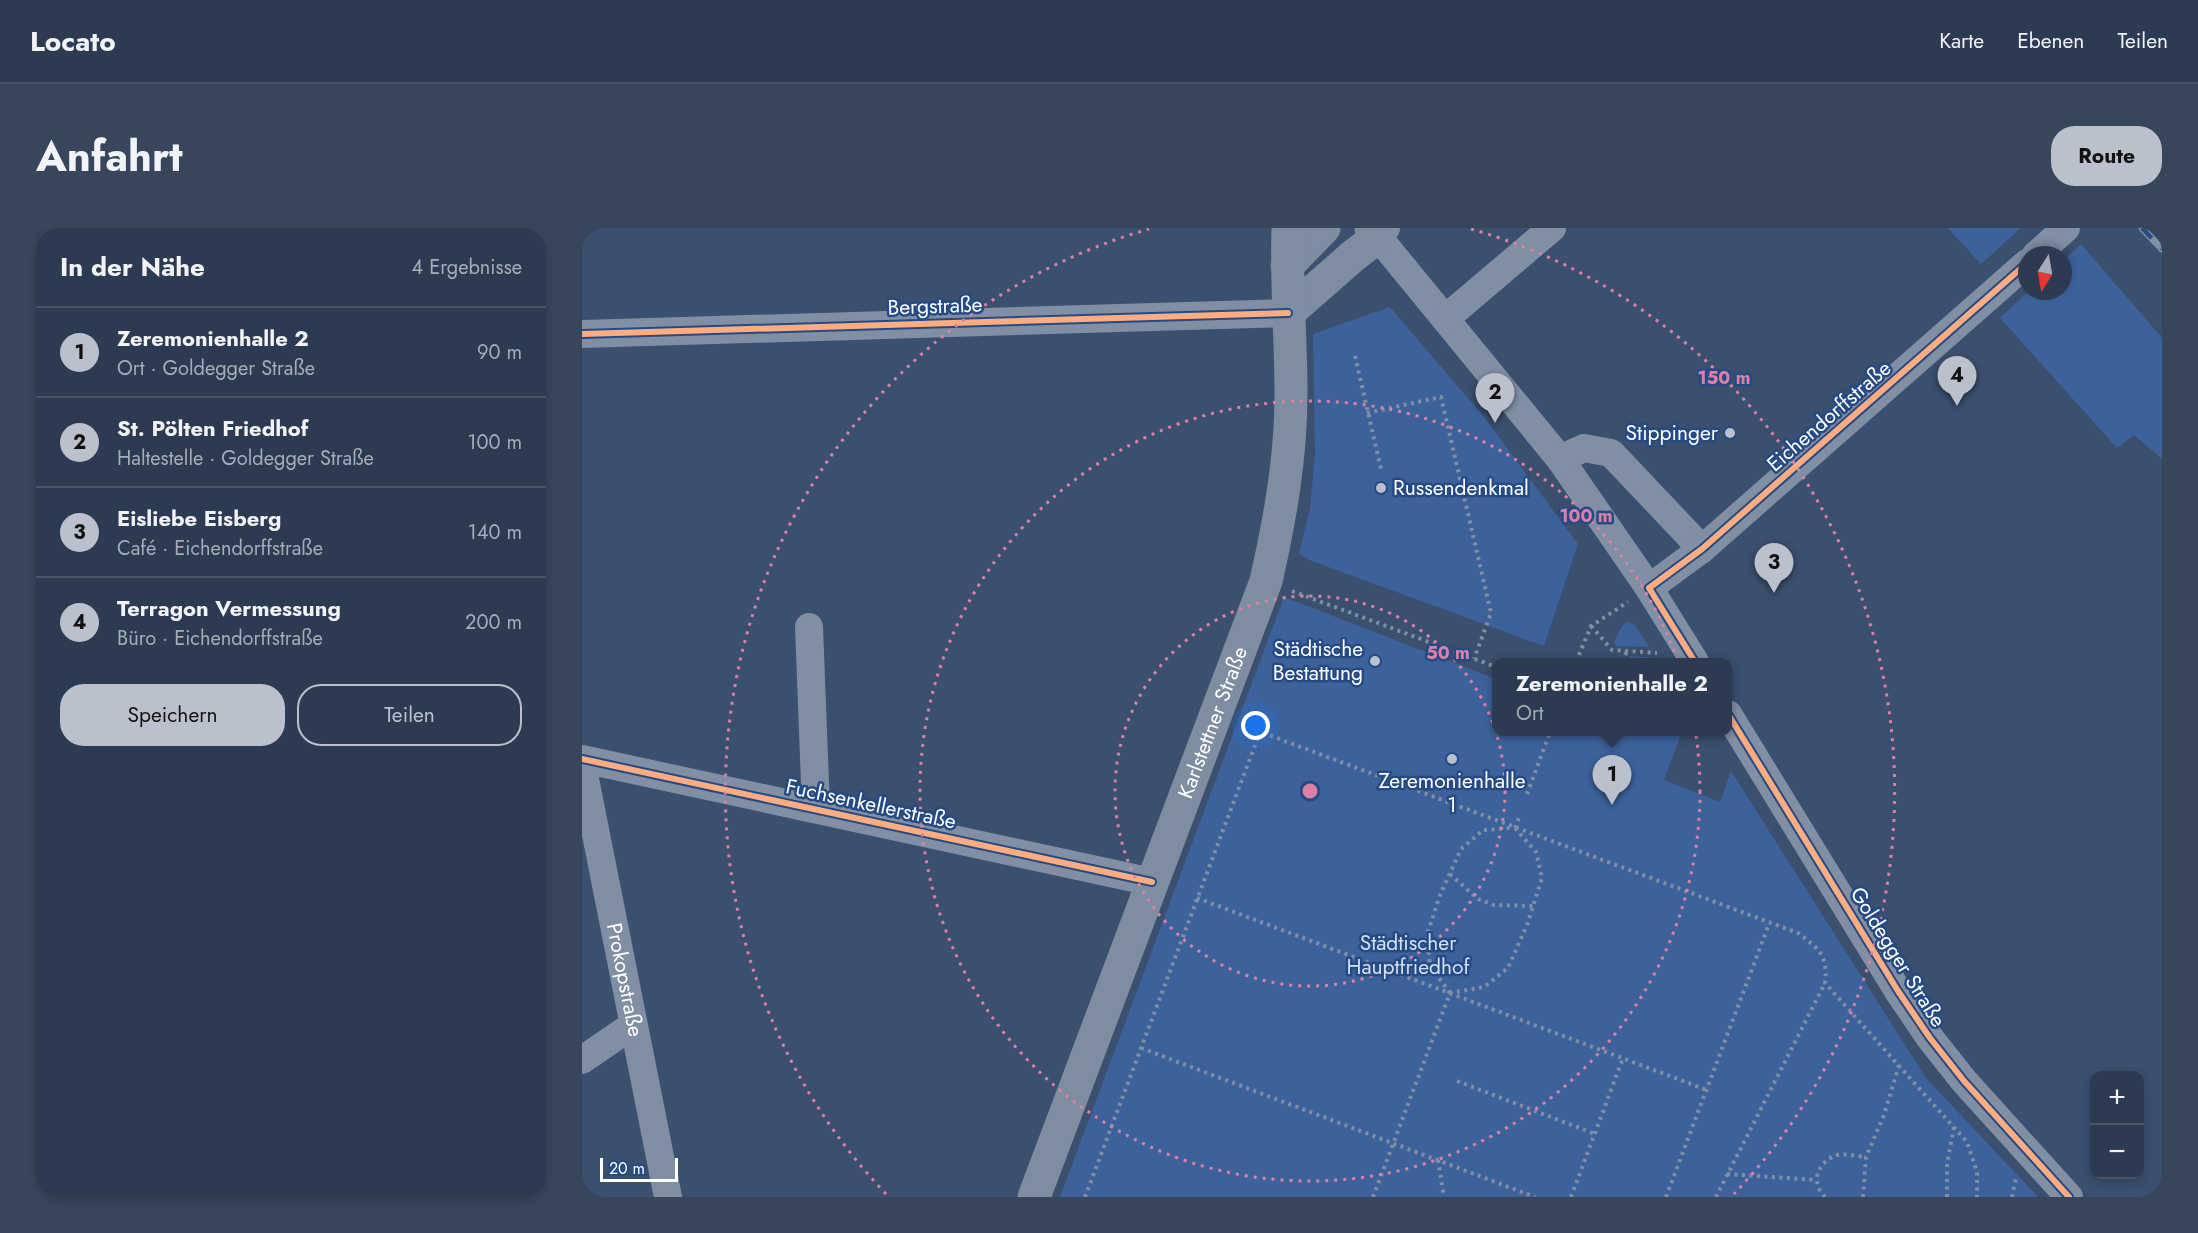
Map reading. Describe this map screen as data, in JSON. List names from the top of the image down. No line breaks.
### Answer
{"streets":{"main road":["Karlstettner Straße"],"street":["Bergstraße","Eichendorffstraße","Fuchsenkellerstraße","Goldegger Straße","Prokopstraße"]},"crossings":[["Bergstraße","Karlstettner Straße"],["Karlstettner Straße","Fuchsenkellerstraße"]],"parks":["Städtischer Hauptfriedhof"],"places":["Stippinger","Russendenkmal","Städtische Bestattung","Zeremonienhalle 1"],"scale_bar":"20 m","north":"bottom","page":{"header":"Locato","nav":["Karte","Ebenen","Teilen"],"title":"Anfahrt","buttons":["Route",["Speichern","Teilen"]],"heading":["In der Nähe","4 Ergebnisse"],"list":[{"mark":"1","name":"Zeremonienhalle 2","note":"Ort · Goldegger Straße","value":"90 m"},{"mark":"2","name":"St. Pölten Friedhof","note":"Haltestelle · Goldegger Straße","value":"100 m"},{"mark":"3","name":"Eisliebe Eisberg","note":"Café · Eichendorffstraße","value":"140 m"},{"mark":"4","name":"Terragon Vermessung","note":"Büro · Eichendorffstraße","value":"200 m"}],"pins":["4","2","3","1"],"popup":["Zeremonienhalle 2","Ort"],"map_buttons":["+","−"],"scale":"20 m"},"rings":["150 m","100 m","50 m"]}
